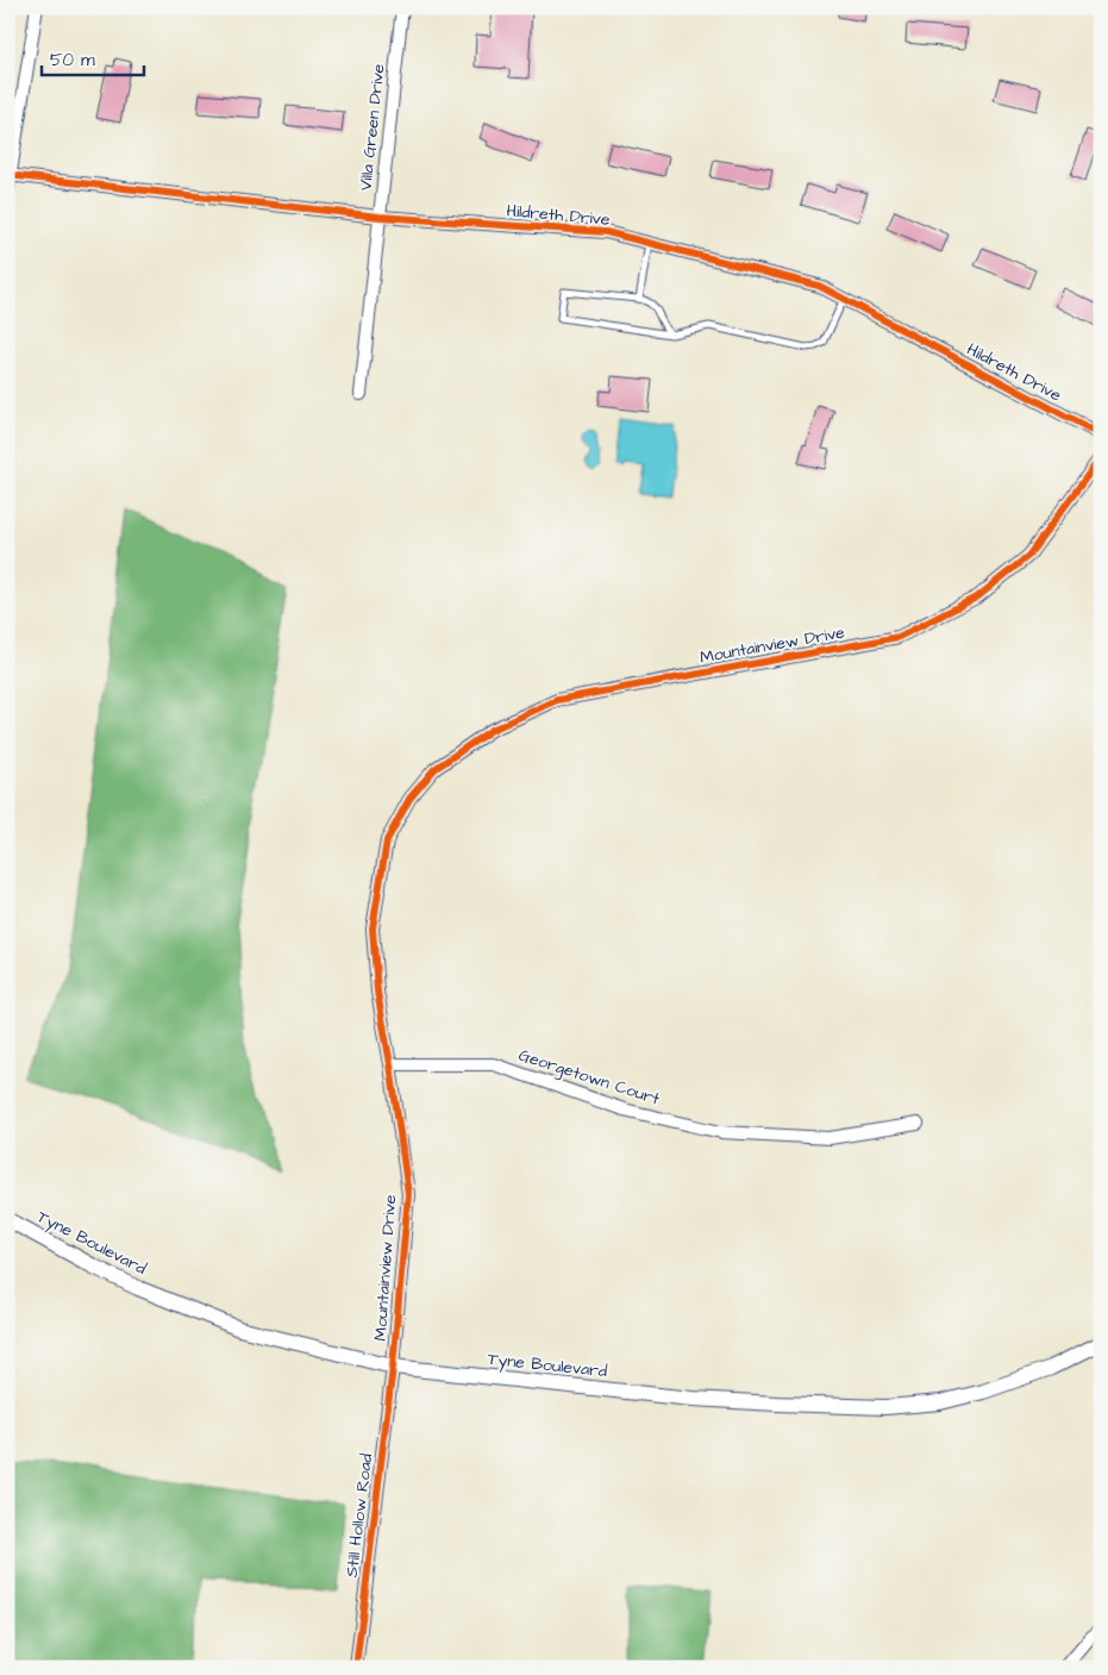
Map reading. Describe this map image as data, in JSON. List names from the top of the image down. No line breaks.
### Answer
{"streets":{"street":["Villa Green Drive","Hildreth Drive","Mountainview Drive","Georgetown Court","Tyne Boulevard","Still Hollow Road"]},"crossings":[["Villa Green Drive","Hildreth Drive"],["Mountainview Drive","Georgetown Court"],["Mountainview Drive","Tyne Boulevard"],["Mountainview Drive","Still Hollow Road"],["Tyne Boulevard","Still Hollow Road"]],"scale_bar":"50 m"}
